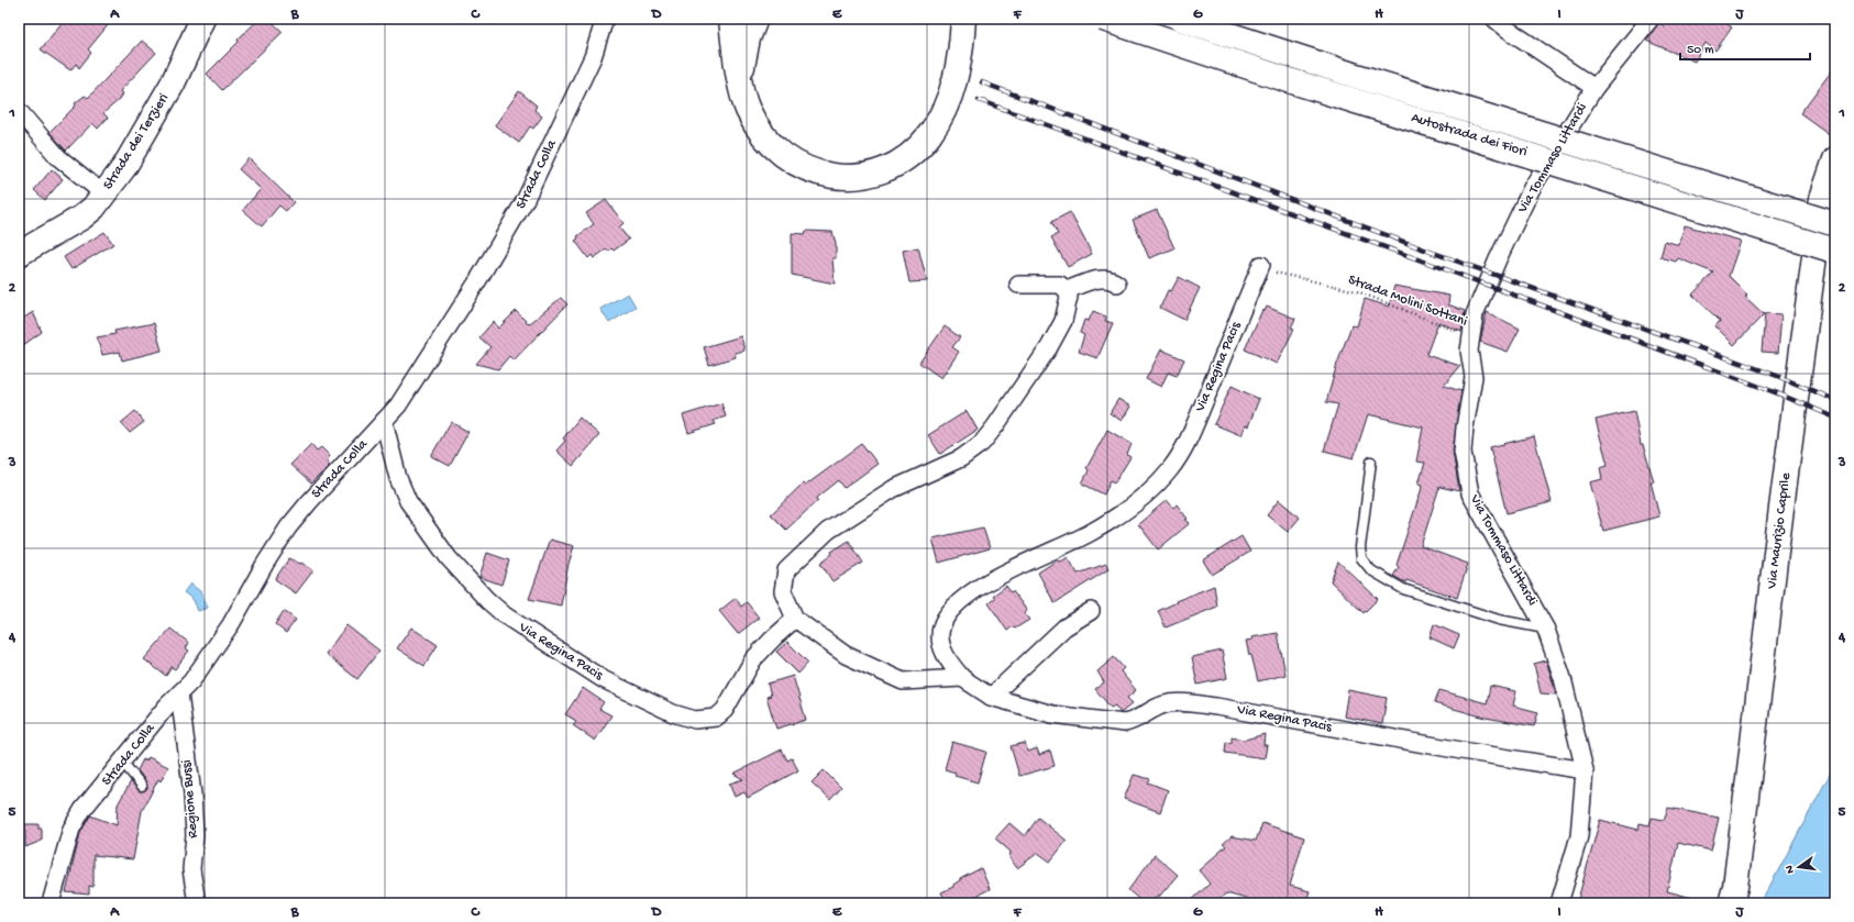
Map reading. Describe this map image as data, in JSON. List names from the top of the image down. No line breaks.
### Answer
{"streets":{"main road":["Autostrada dei Fiori","Strada dei Terzieri","Via Maurizio Caprile"],"street":["Via Tommaso Littardi","Strada Colla","Via Regina Pacis","Regione Bussi"],"path":["Strada Molini Sottani"]},"crossings":[["Via Tommaso Littardi","Strada Molini Sottani"],["Via Tommaso Littardi","Via Regina Pacis"],["Strada Colla","Via Regina Pacis"],["Strada Colla","Regione Bussi"],["Strada Molini Sottani","Via Regina Pacis"]],"scale_bar":"50 m","north":"left","grid":{"columns":["A","B","C","D","E","F","G","H","I","J"],"rows":["1","2","3","4","5"]}}
